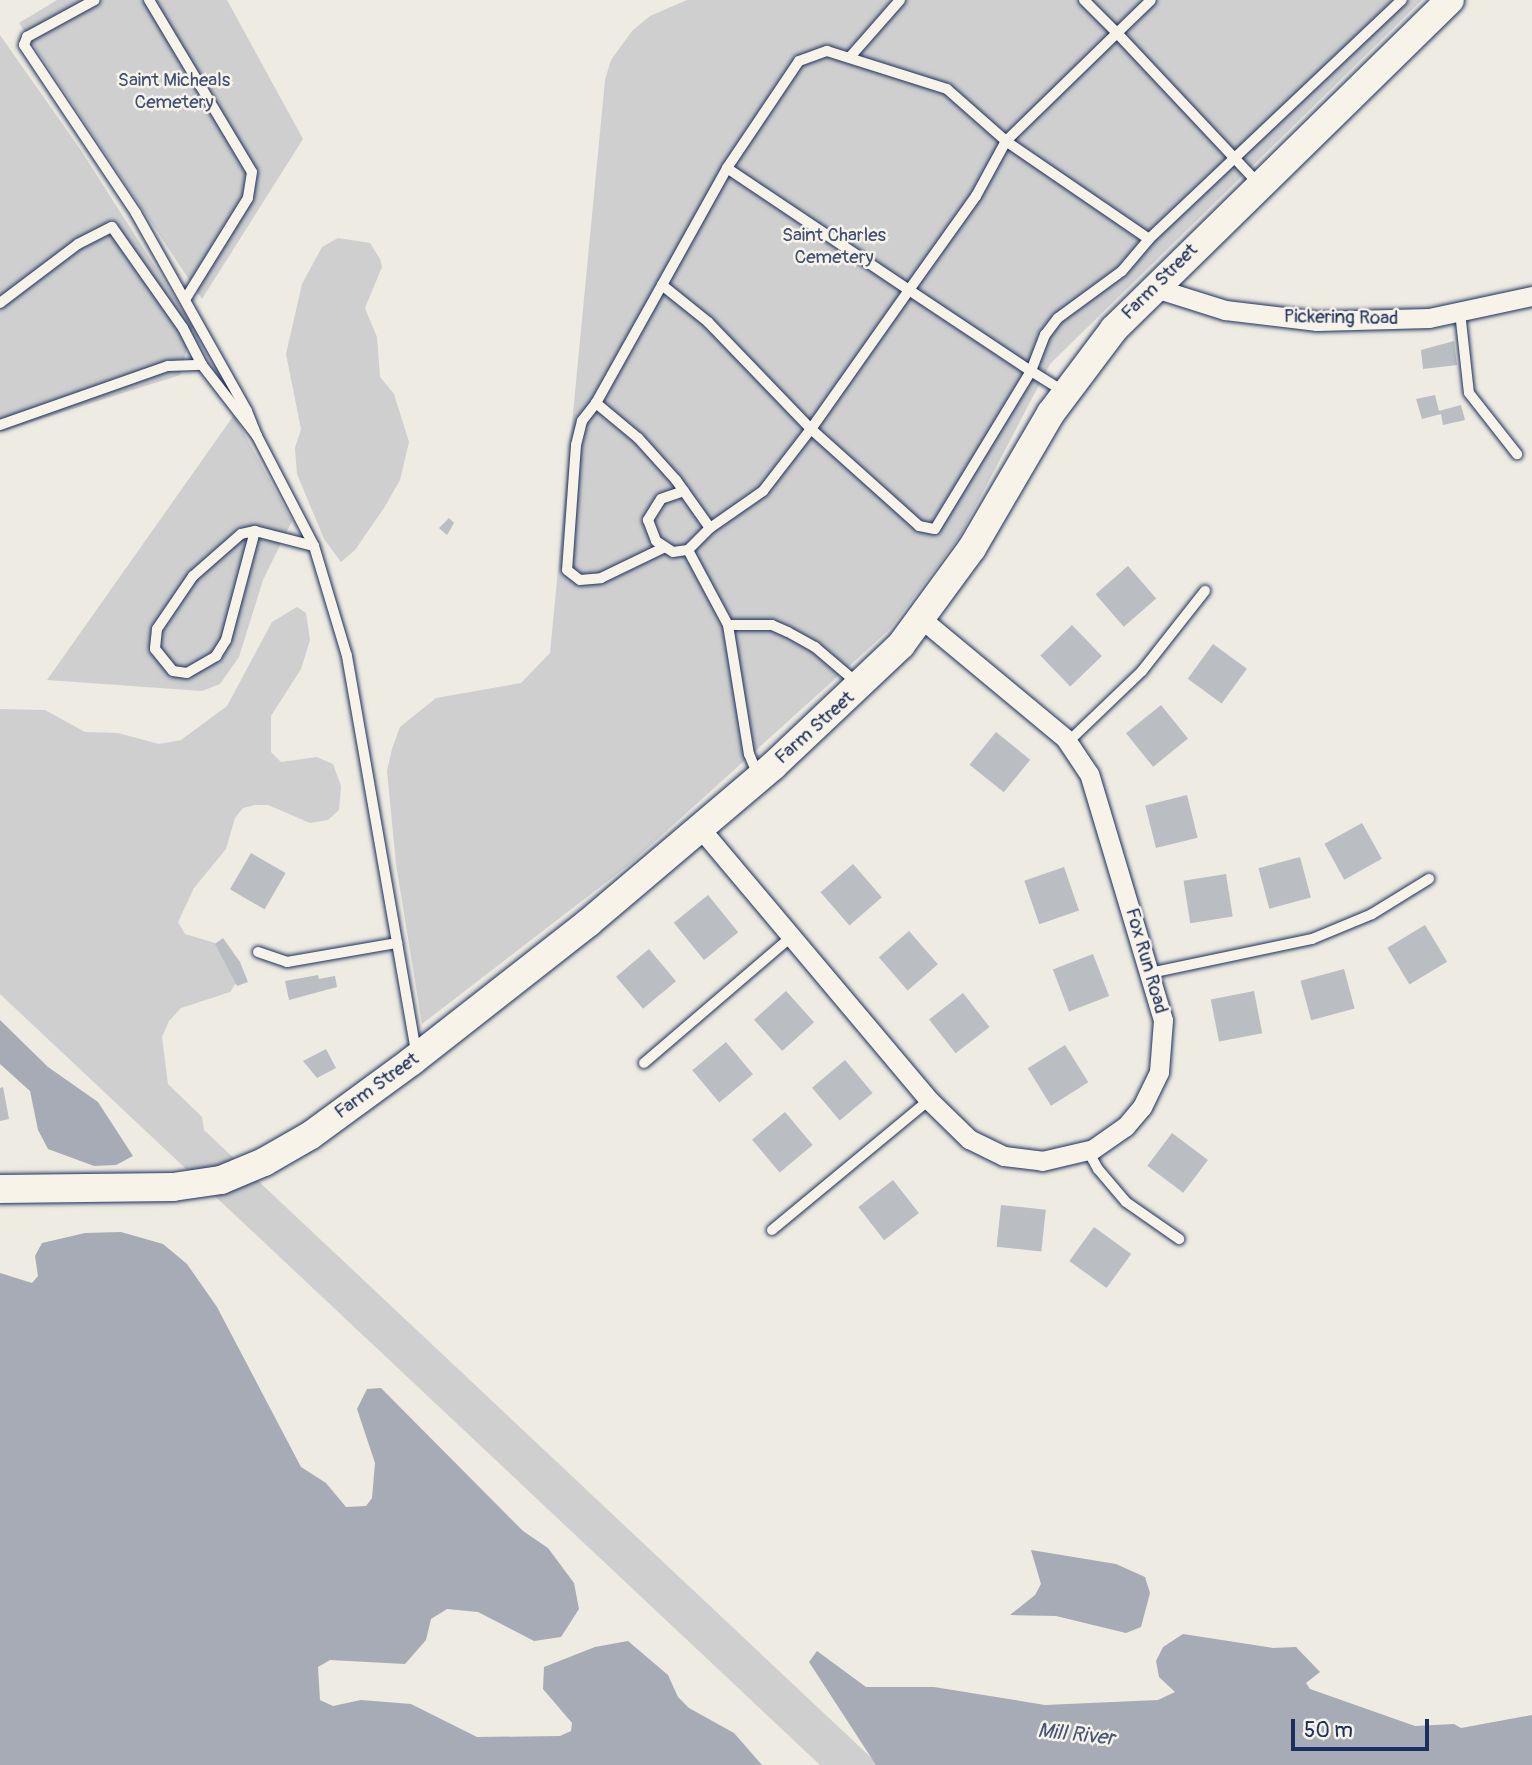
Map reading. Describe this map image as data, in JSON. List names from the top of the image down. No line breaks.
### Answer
{"streets":{"street":["Farm Street","Pickering Road","Fox Run Road"]},"crossings":[["Farm Street","Pickering Road"],["Farm Street","Fox Run Road"]],"water":["Mill River"],"parks":["Saint Micheals Cemetery","Saint Charles Cemetery"],"scale_bar":"50 m"}
